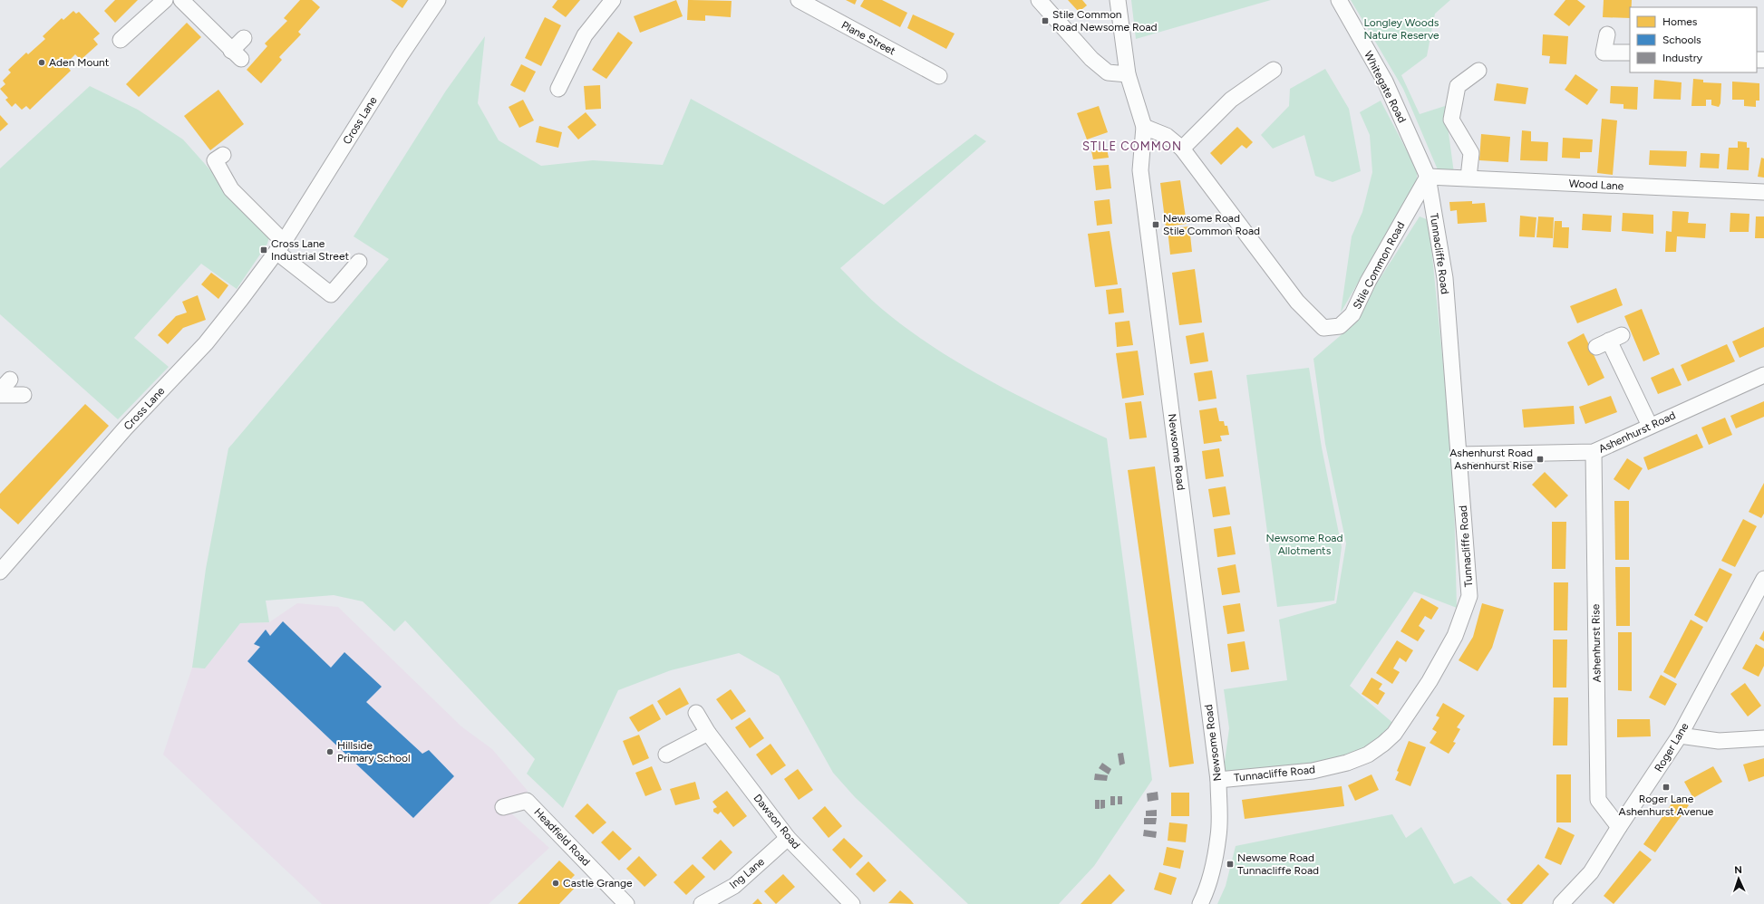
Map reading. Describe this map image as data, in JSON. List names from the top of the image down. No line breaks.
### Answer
{"streets":{"street":["Plane Street","Whitegate Road","Cross Lane","Wood Lane","Tunnacliffe Road","Stile Common Road","Ashenhurst Road","Newsome Road","Ashenhurst Rise","Roger Lane","Dawson Road","Headfield Road","Ing Lane"]},"crossings":[["Whitegate Road","Wood Lane"],["Whitegate Road","Tunnacliffe Road"],["Whitegate Road","Stile Common Road"],["Wood Lane","Tunnacliffe Road"],["Wood Lane","Stile Common Road"],["Tunnacliffe Road","Stile Common Road"],["Tunnacliffe Road","Ashenhurst Road"],["Tunnacliffe Road","Newsome Road"],["Stile Common Road","Newsome Road"],["Ashenhurst Road","Ashenhurst Rise"],["Ashenhurst Rise","Roger Lane"],["Dawson Road","Ing Lane"]],"districts":["STILE COMMON"],"parks":["Longley Woods Nature Reserve","Newsome Road Allotments"],"places":{"transit":["Stile Common Road Newsome Road","Newsome Road Stile Common Road","Cross Lane Industrial Street","Ashenhurst Road Ashenhurst Rise","Roger Lane Ashenhurst Avenue","Newsome Road Tunnacliffe Road"],"other":["Aden Mount","Hillside Primary School","Castle Grange"]},"legend":["Homes","Schools","Industry"],"north":"top"}
